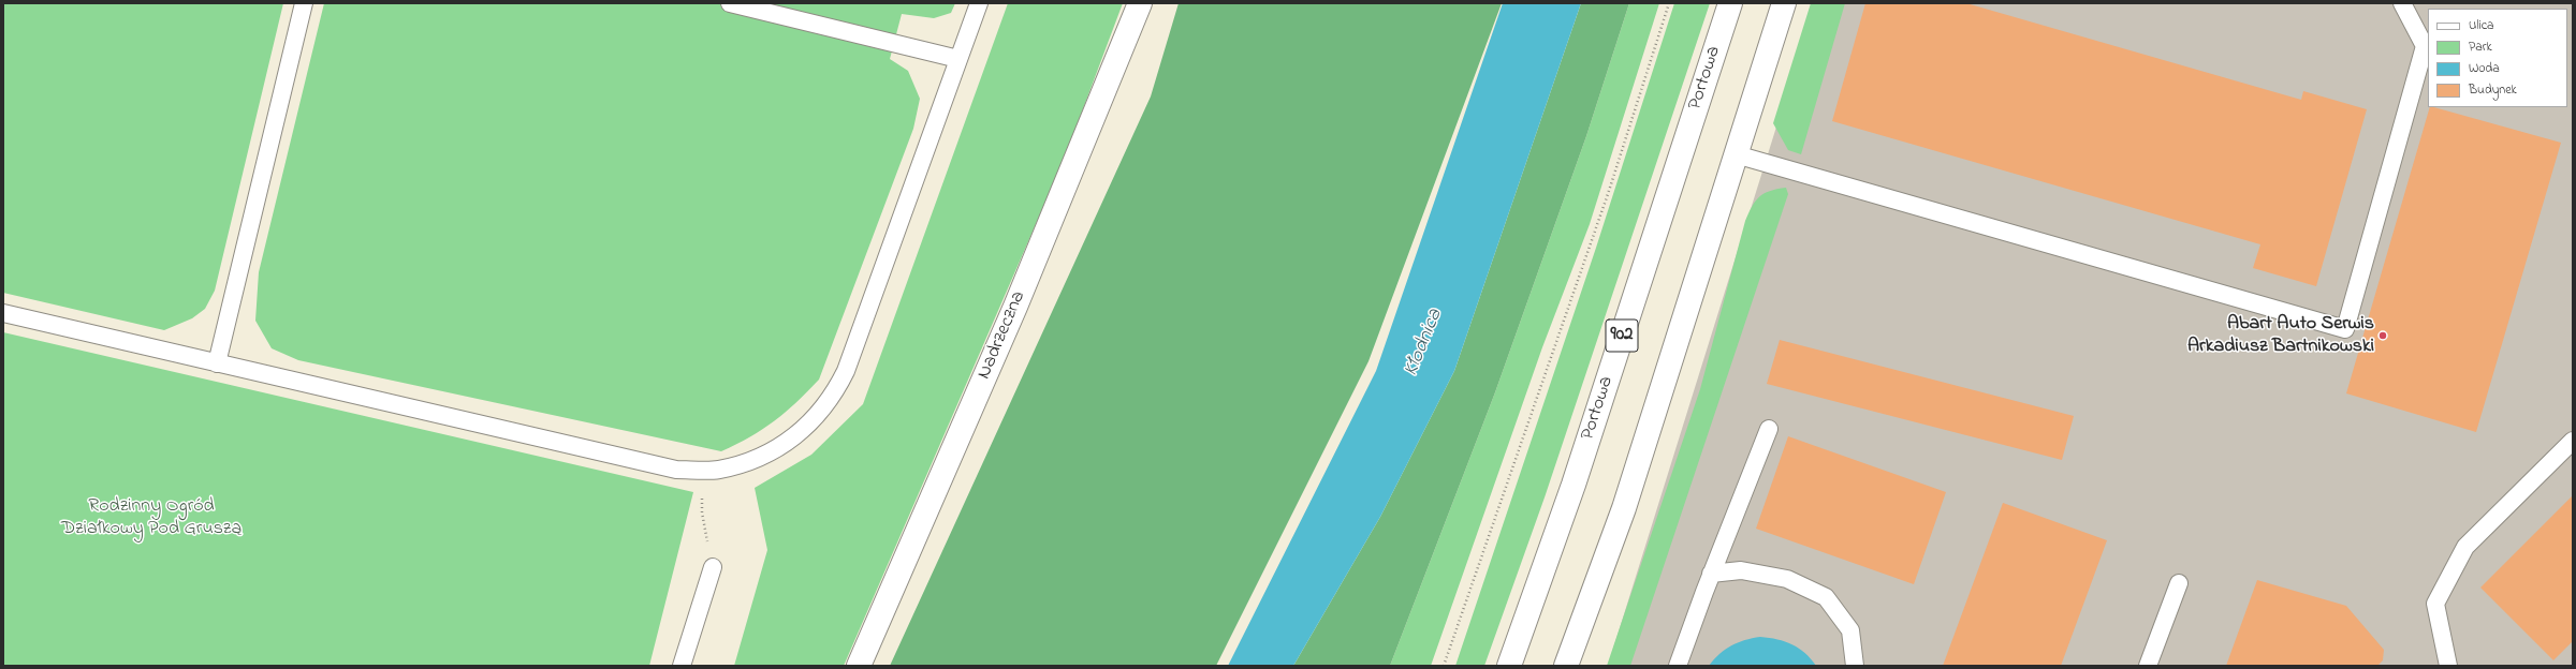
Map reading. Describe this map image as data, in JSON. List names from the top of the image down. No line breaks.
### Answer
{"streets":{"main road":["Portowa","Nadrzeczna","902"]},"water":["Kłodnica"],"parks":["Rodzinny Ogród Działkowy Pod Gruszą"],"places":["Abart Auto Serwis Arkadiusz Bartnikowski"],"legend":["Ulica","Park","Woda","Budynek"]}
